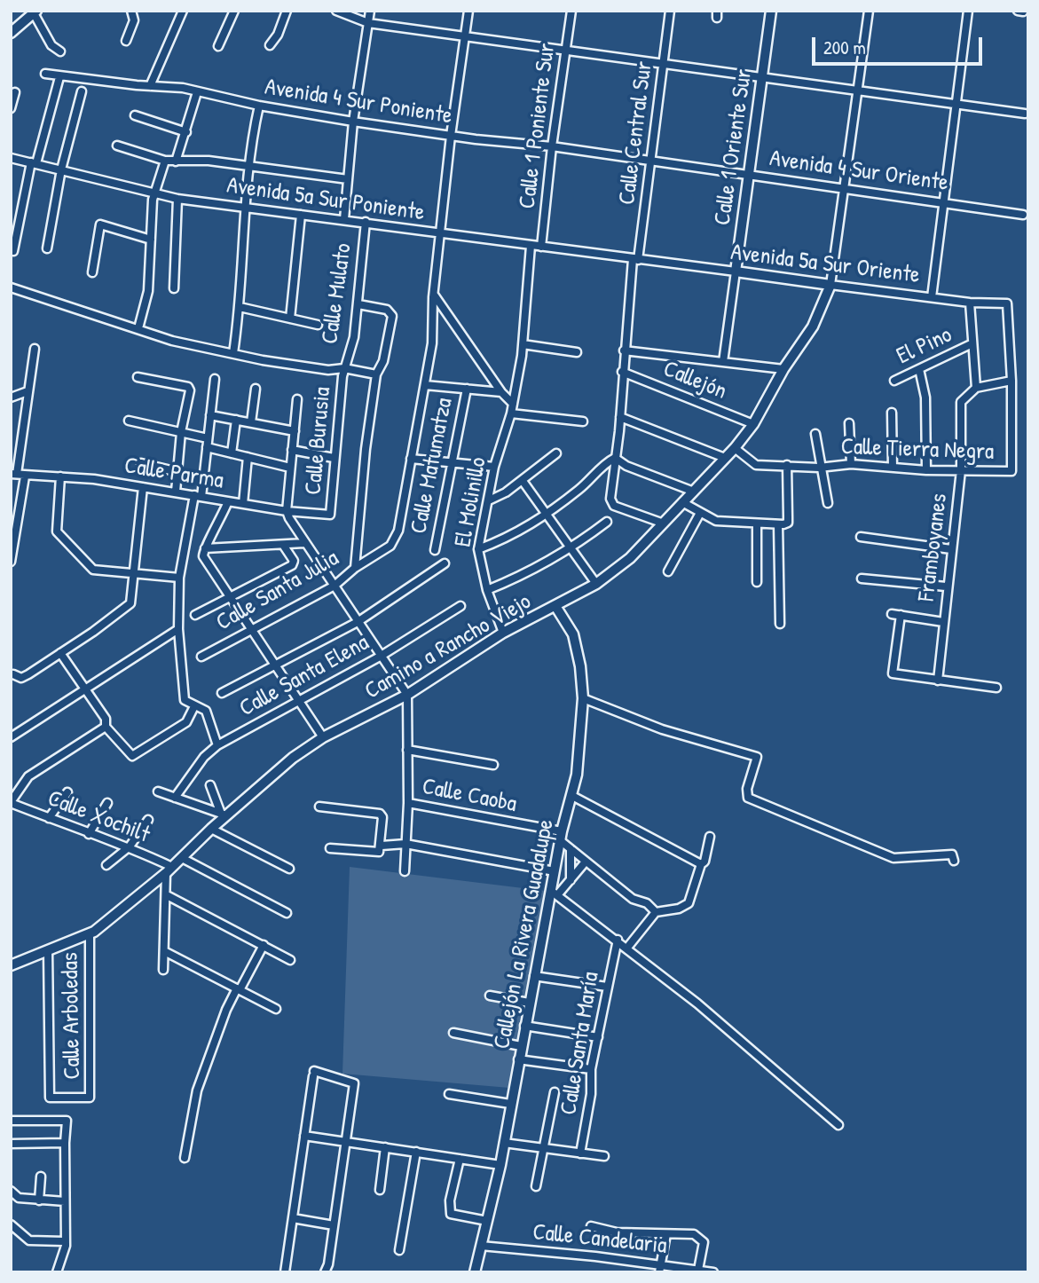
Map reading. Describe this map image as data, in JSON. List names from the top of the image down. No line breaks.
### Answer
{"streets":{"street":["Avenida 4 Sur Poniente","Calle 1 Poniente Sur","Calle Central Sur","Calle 1 Oriente Sur","Avenida 4 Sur Oriente","Avenida 5a Sur Poniente","Avenida 5a Sur Oriente","Calle Mulato","El Pino","Callejón","Calle Burusia","Calle Tierra Negra","Calle Matumatza","Calle Parma","El Molinillo","Framboyanes","Calle Santa Julia","Camino a Rancho Viejo","Calle Santa Elena","Calle Caoba","Calle Xochilt","Callejón La Rivera Guadalupe","Calle Arboledas","Calle Santa María","Calle Candelaria"]},"crossings":[["Avenida 4 Sur Poniente","Calle 1 Poniente Sur"],["Avenida 4 Sur Poniente","Calle Central Sur"],["Avenida 4 Sur Poniente","Avenida 4 Sur Oriente"],["Avenida 4 Sur Poniente","Calle Santa Julia"],["Calle 1 Poniente Sur","Avenida 5a Sur Poniente"],["Calle Central Sur","Avenida 4 Sur Oriente"],["Calle Central Sur","Avenida 5a Sur Poniente"],["Calle Central Sur","Avenida 5a Sur Oriente"],["Calle Central Sur","Callejón"],["Calle Central Sur","Camino a Rancho Viejo"],["Calle 1 Oriente Sur","Avenida 4 Sur Oriente"],["Calle 1 Oriente Sur","Avenida 5a Sur Oriente"],["Avenida 5a Sur Poniente","Avenida 5a Sur Oriente"],["Avenida 5a Sur Poniente","Calle Mulato"],["Avenida 5a Sur Poniente","El Molinillo"],["Avenida 5a Sur Poniente","Calle Santa Julia"],["Avenida 5a Sur Oriente","Calle Tierra Negra"],["Avenida 5a Sur Oriente","Camino a Rancho Viejo"],["Calle Mulato","Calle Burusia"],["Callejón","Camino a Rancho Viejo"],["Calle Burusia","Calle Parma"],["Calle Tierra Negra","Framboyanes"],["Calle Tierra Negra","Camino a Rancho Viejo"],["El Molinillo","Camino a Rancho Viejo"],["Camino a Rancho Viejo","Calle Xochilt"],["Camino a Rancho Viejo","Callejón La Rivera Guadalupe"],["Camino a Rancho Viejo","Calle Arboledas"],["Calle Caoba","Callejón La Rivera Guadalupe"],["Callejón La Rivera Guadalupe","Calle Candelaria"]],"scale_bar":"200 m"}
